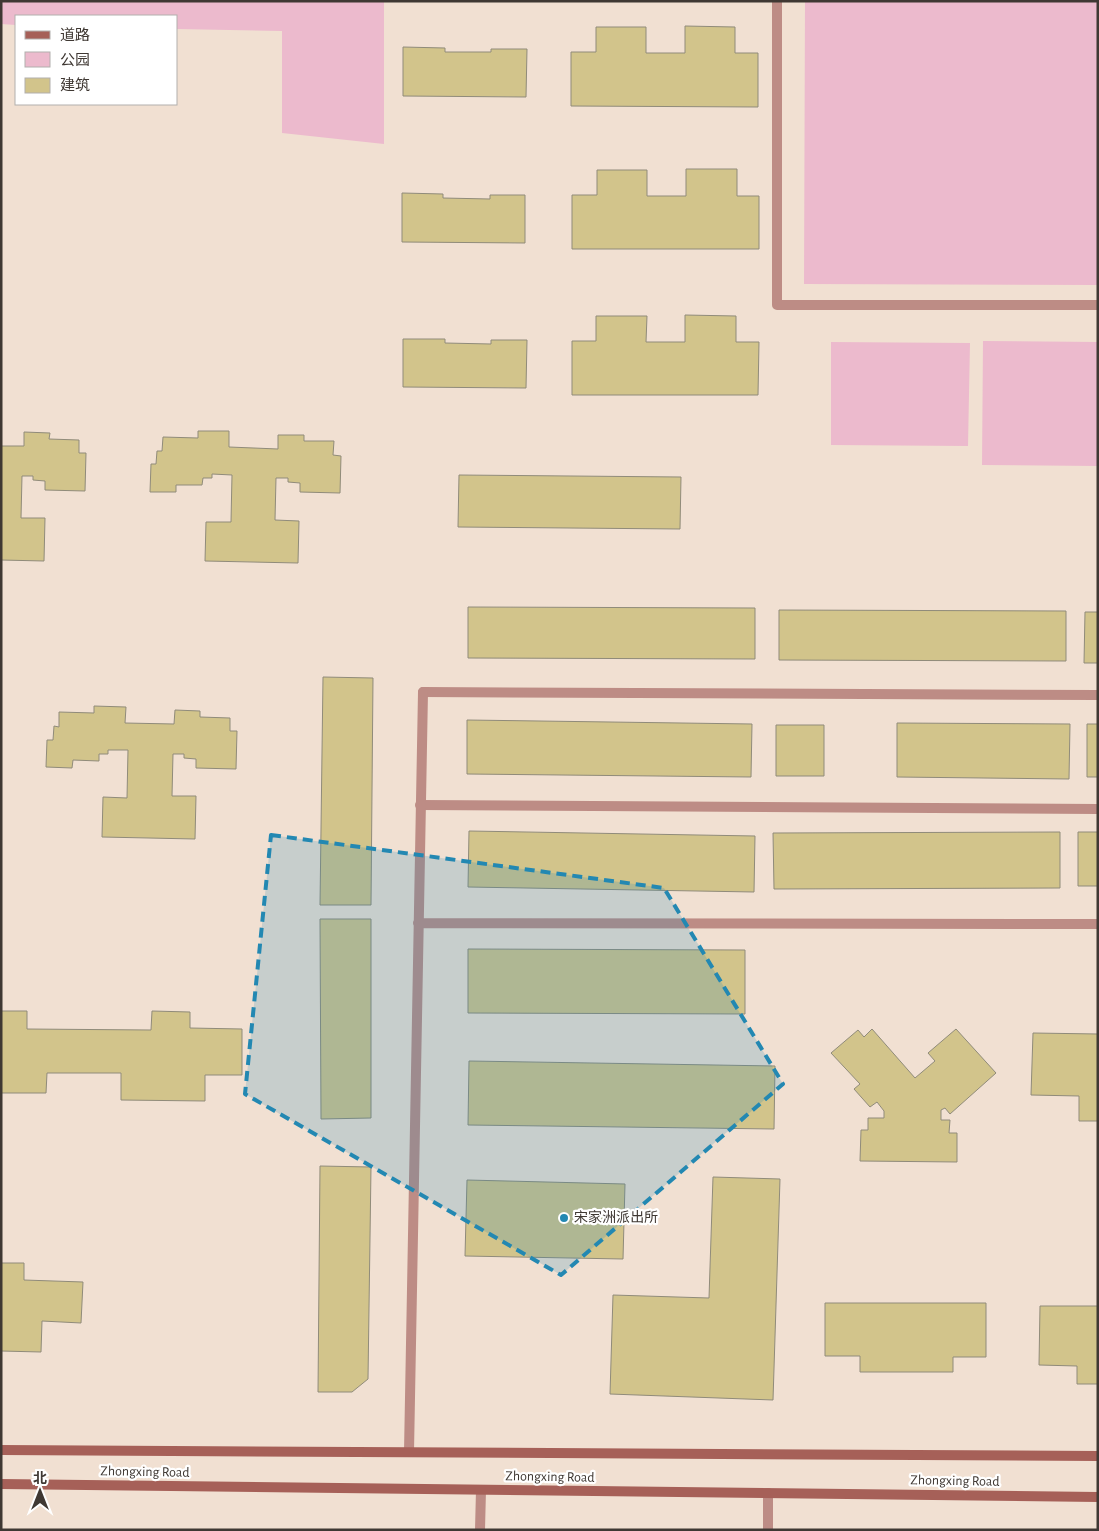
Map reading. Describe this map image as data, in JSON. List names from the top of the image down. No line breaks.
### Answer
{"streets":{"street":["Zhongxing Road"]},"places":["宋家洲派出所"],"legend":["道路","公园","建筑"],"north":"top"}
